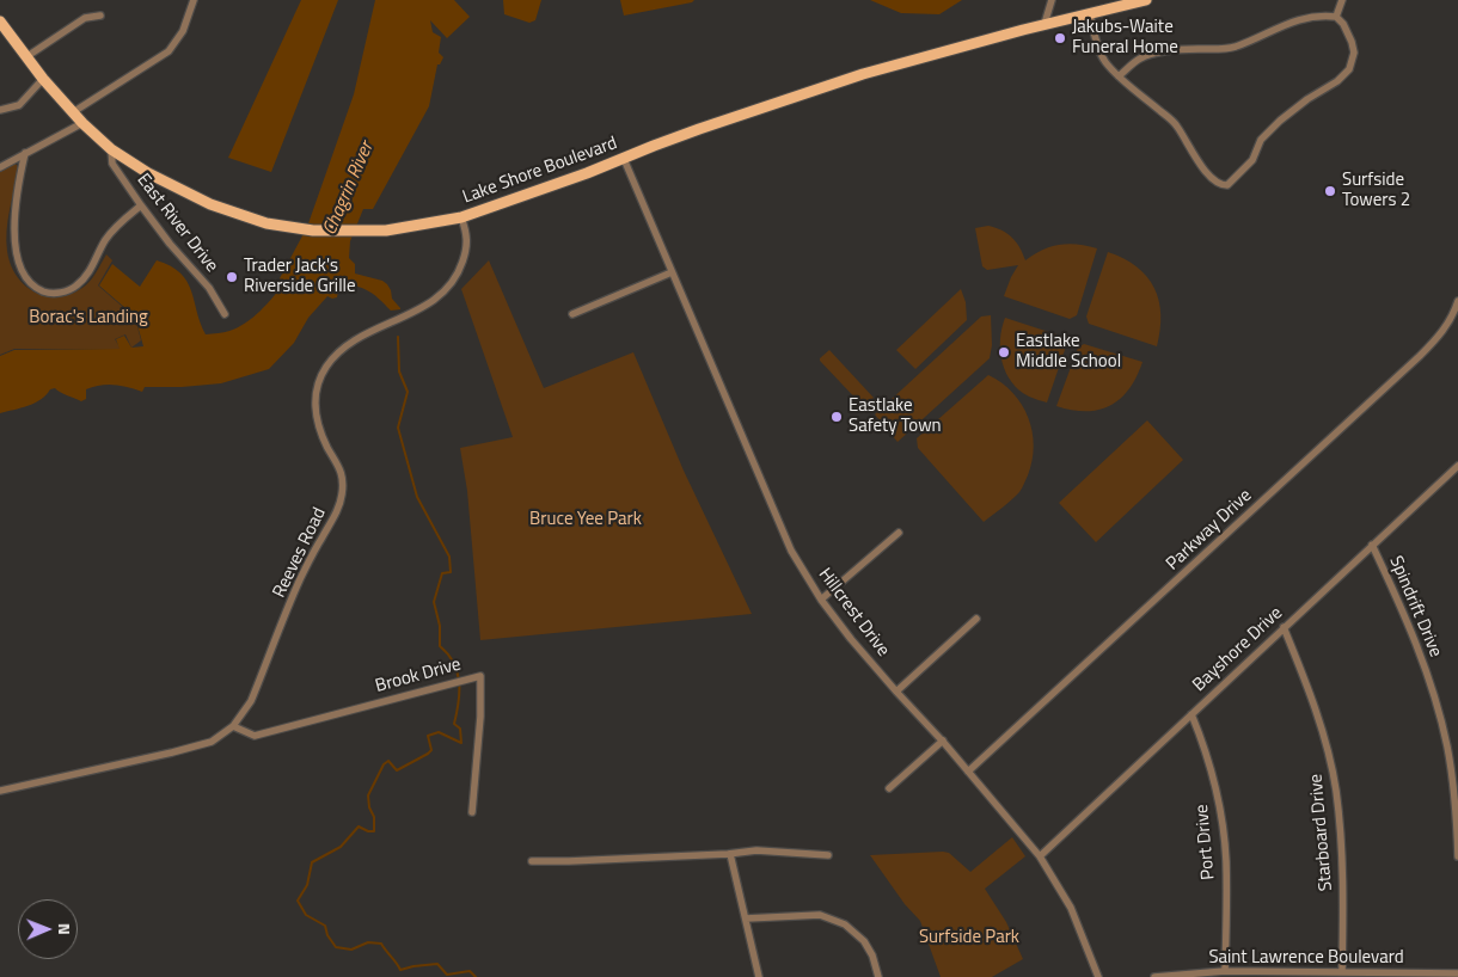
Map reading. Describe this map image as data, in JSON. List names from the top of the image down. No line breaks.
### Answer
{"streets":{"main road":["Lake Shore Boulevard"],"street":["East River Drive","Parkway Drive","Reeves Road","Spindrift Drive","Hillcrest Drive","Bayshore Drive","Brook Drive","Starboard Drive","Port Drive","Saint Lawrence Boulevard"]},"crossings":[["Lake Shore Boulevard","East River Drive"],["Lake Shore Boulevard","Reeves Road"],["Lake Shore Boulevard","Hillcrest Drive"],["Parkway Drive","Hillcrest Drive"],["Reeves Road","Brook Drive"],["Spindrift Drive","Bayshore Drive"],["Hillcrest Drive","Bayshore Drive"],["Bayshore Drive","Starboard Drive"],["Bayshore Drive","Port Drive"],["Starboard Drive","Saint Lawrence Boulevard"],["Port Drive","Saint Lawrence Boulevard"]],"water":["Chagrin River"],"parks":["Borac's Landing","Bruce Yee Park","Surfside Park"],"places":["Jakubs-Waite Funeral Home","Surfside Towers 2","Trader Jack's Riverside Grille","Eastlake Middle School","Eastlake Safety Town"],"north":"right"}
